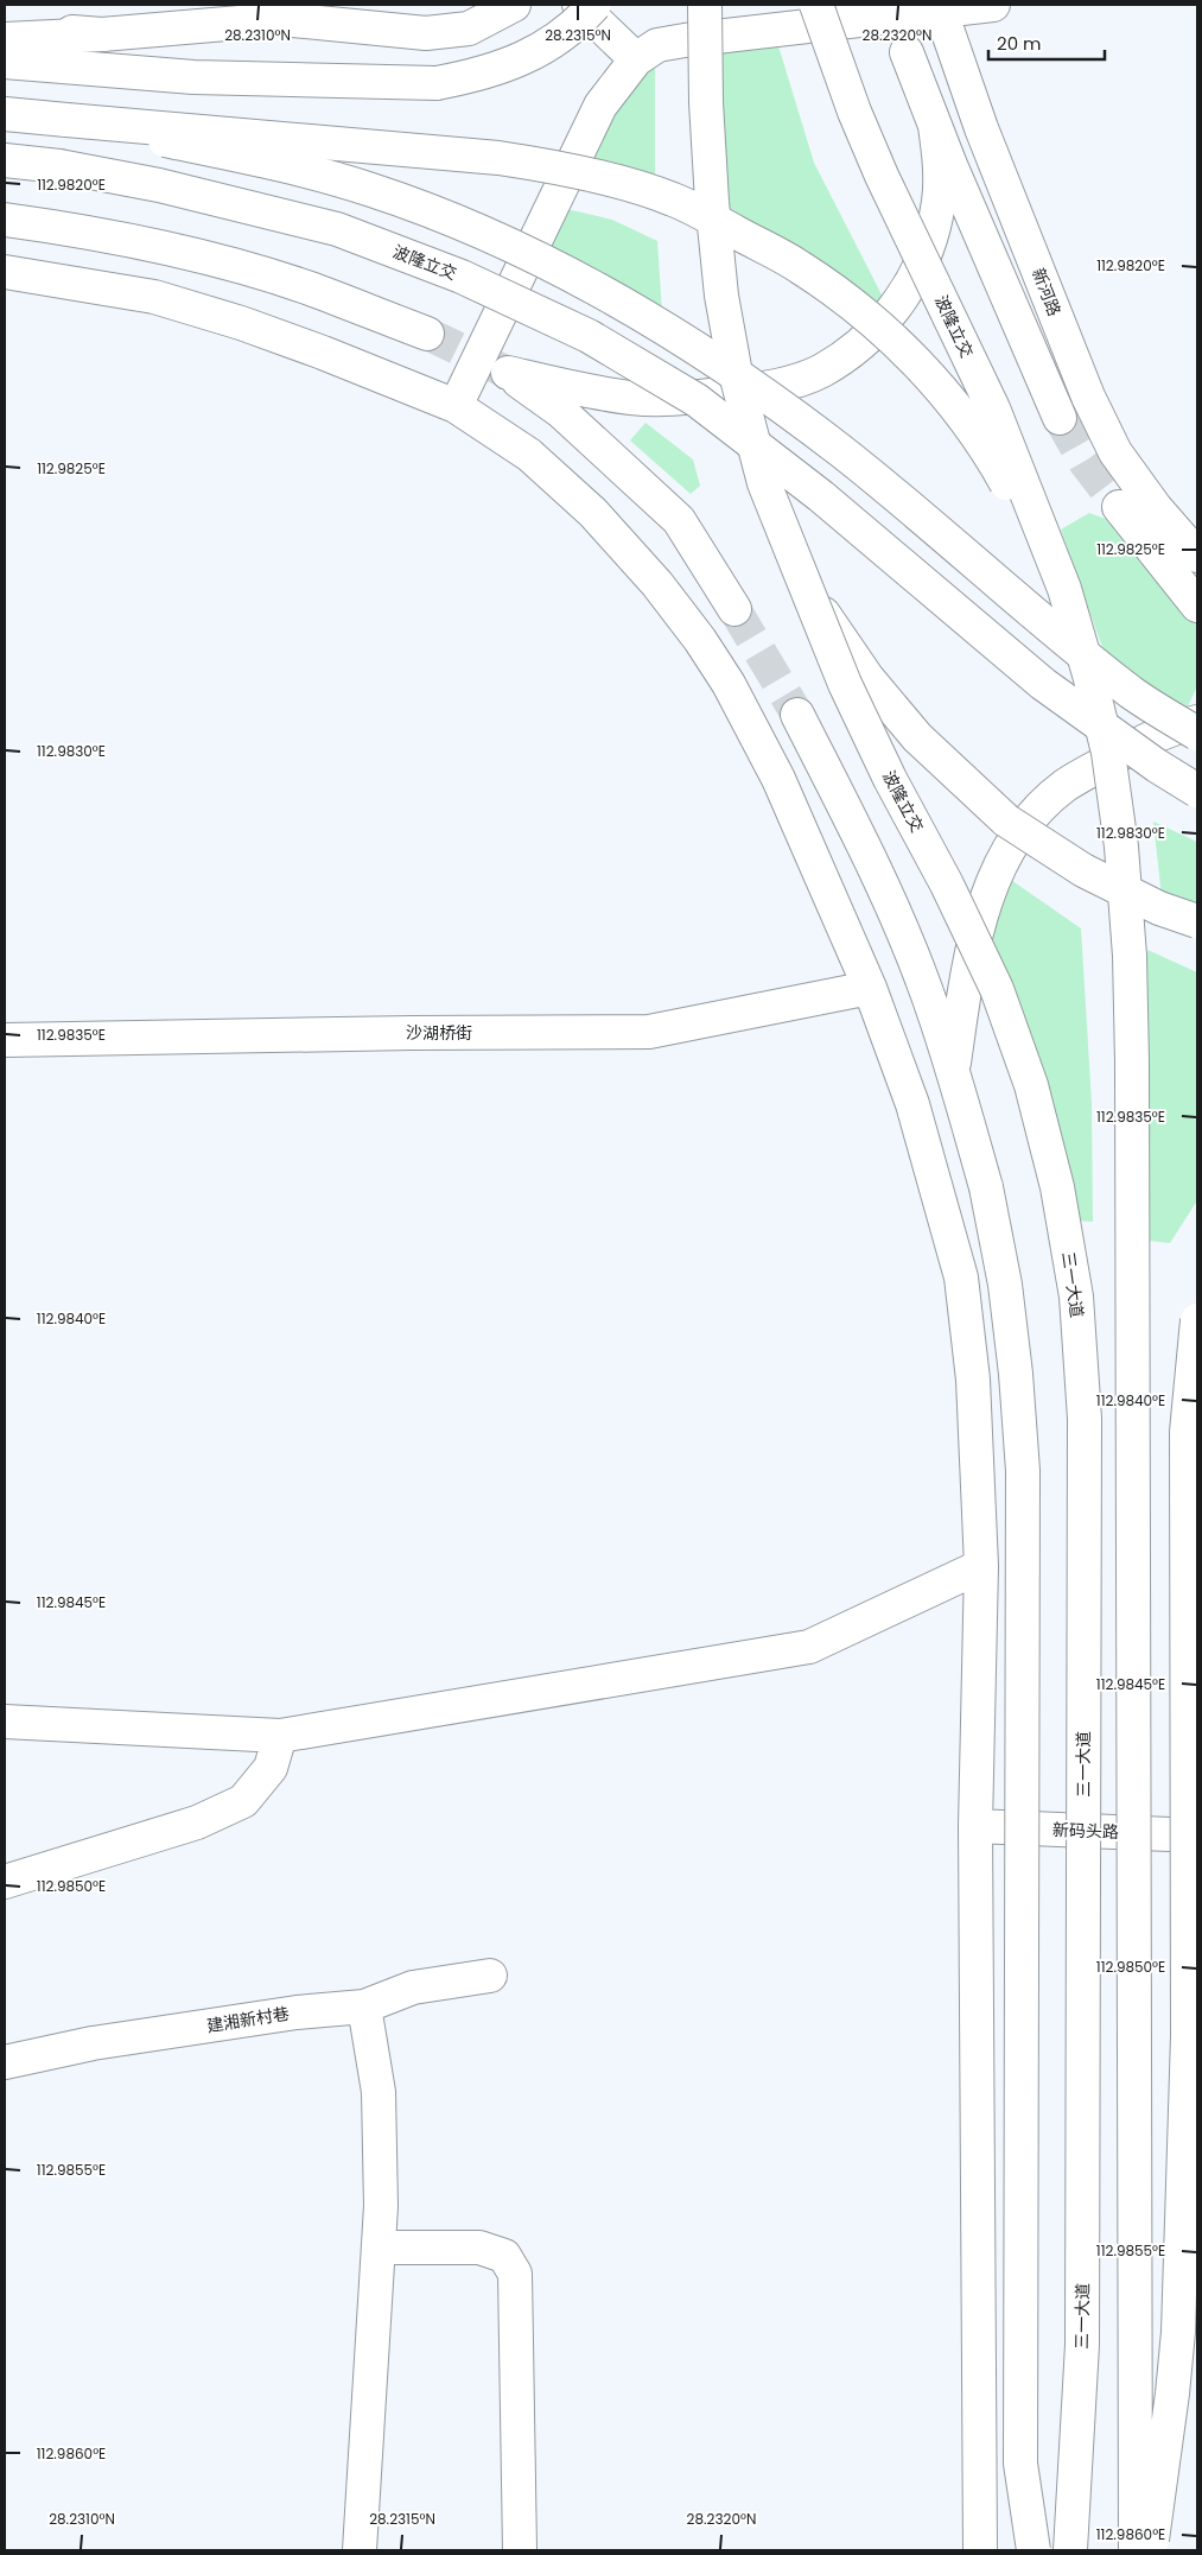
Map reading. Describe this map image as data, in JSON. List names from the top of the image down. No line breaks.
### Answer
{"streets":{"main road":["波隆立交","新河路","沙湖桥街","三一大道","新码头路","建湘新村巷"]},"crossings":[["波隆立交","三一大道"]],"scale_bar":"20 m","coordinates":["28.2310°N","28.2315°N","28.2320°N","112.9820°E","112.9825°E","112.9830°E","112.9835°E","112.9840°E","112.9845°E","112.9850°E","112.9855°E","112.9860°E"]}
